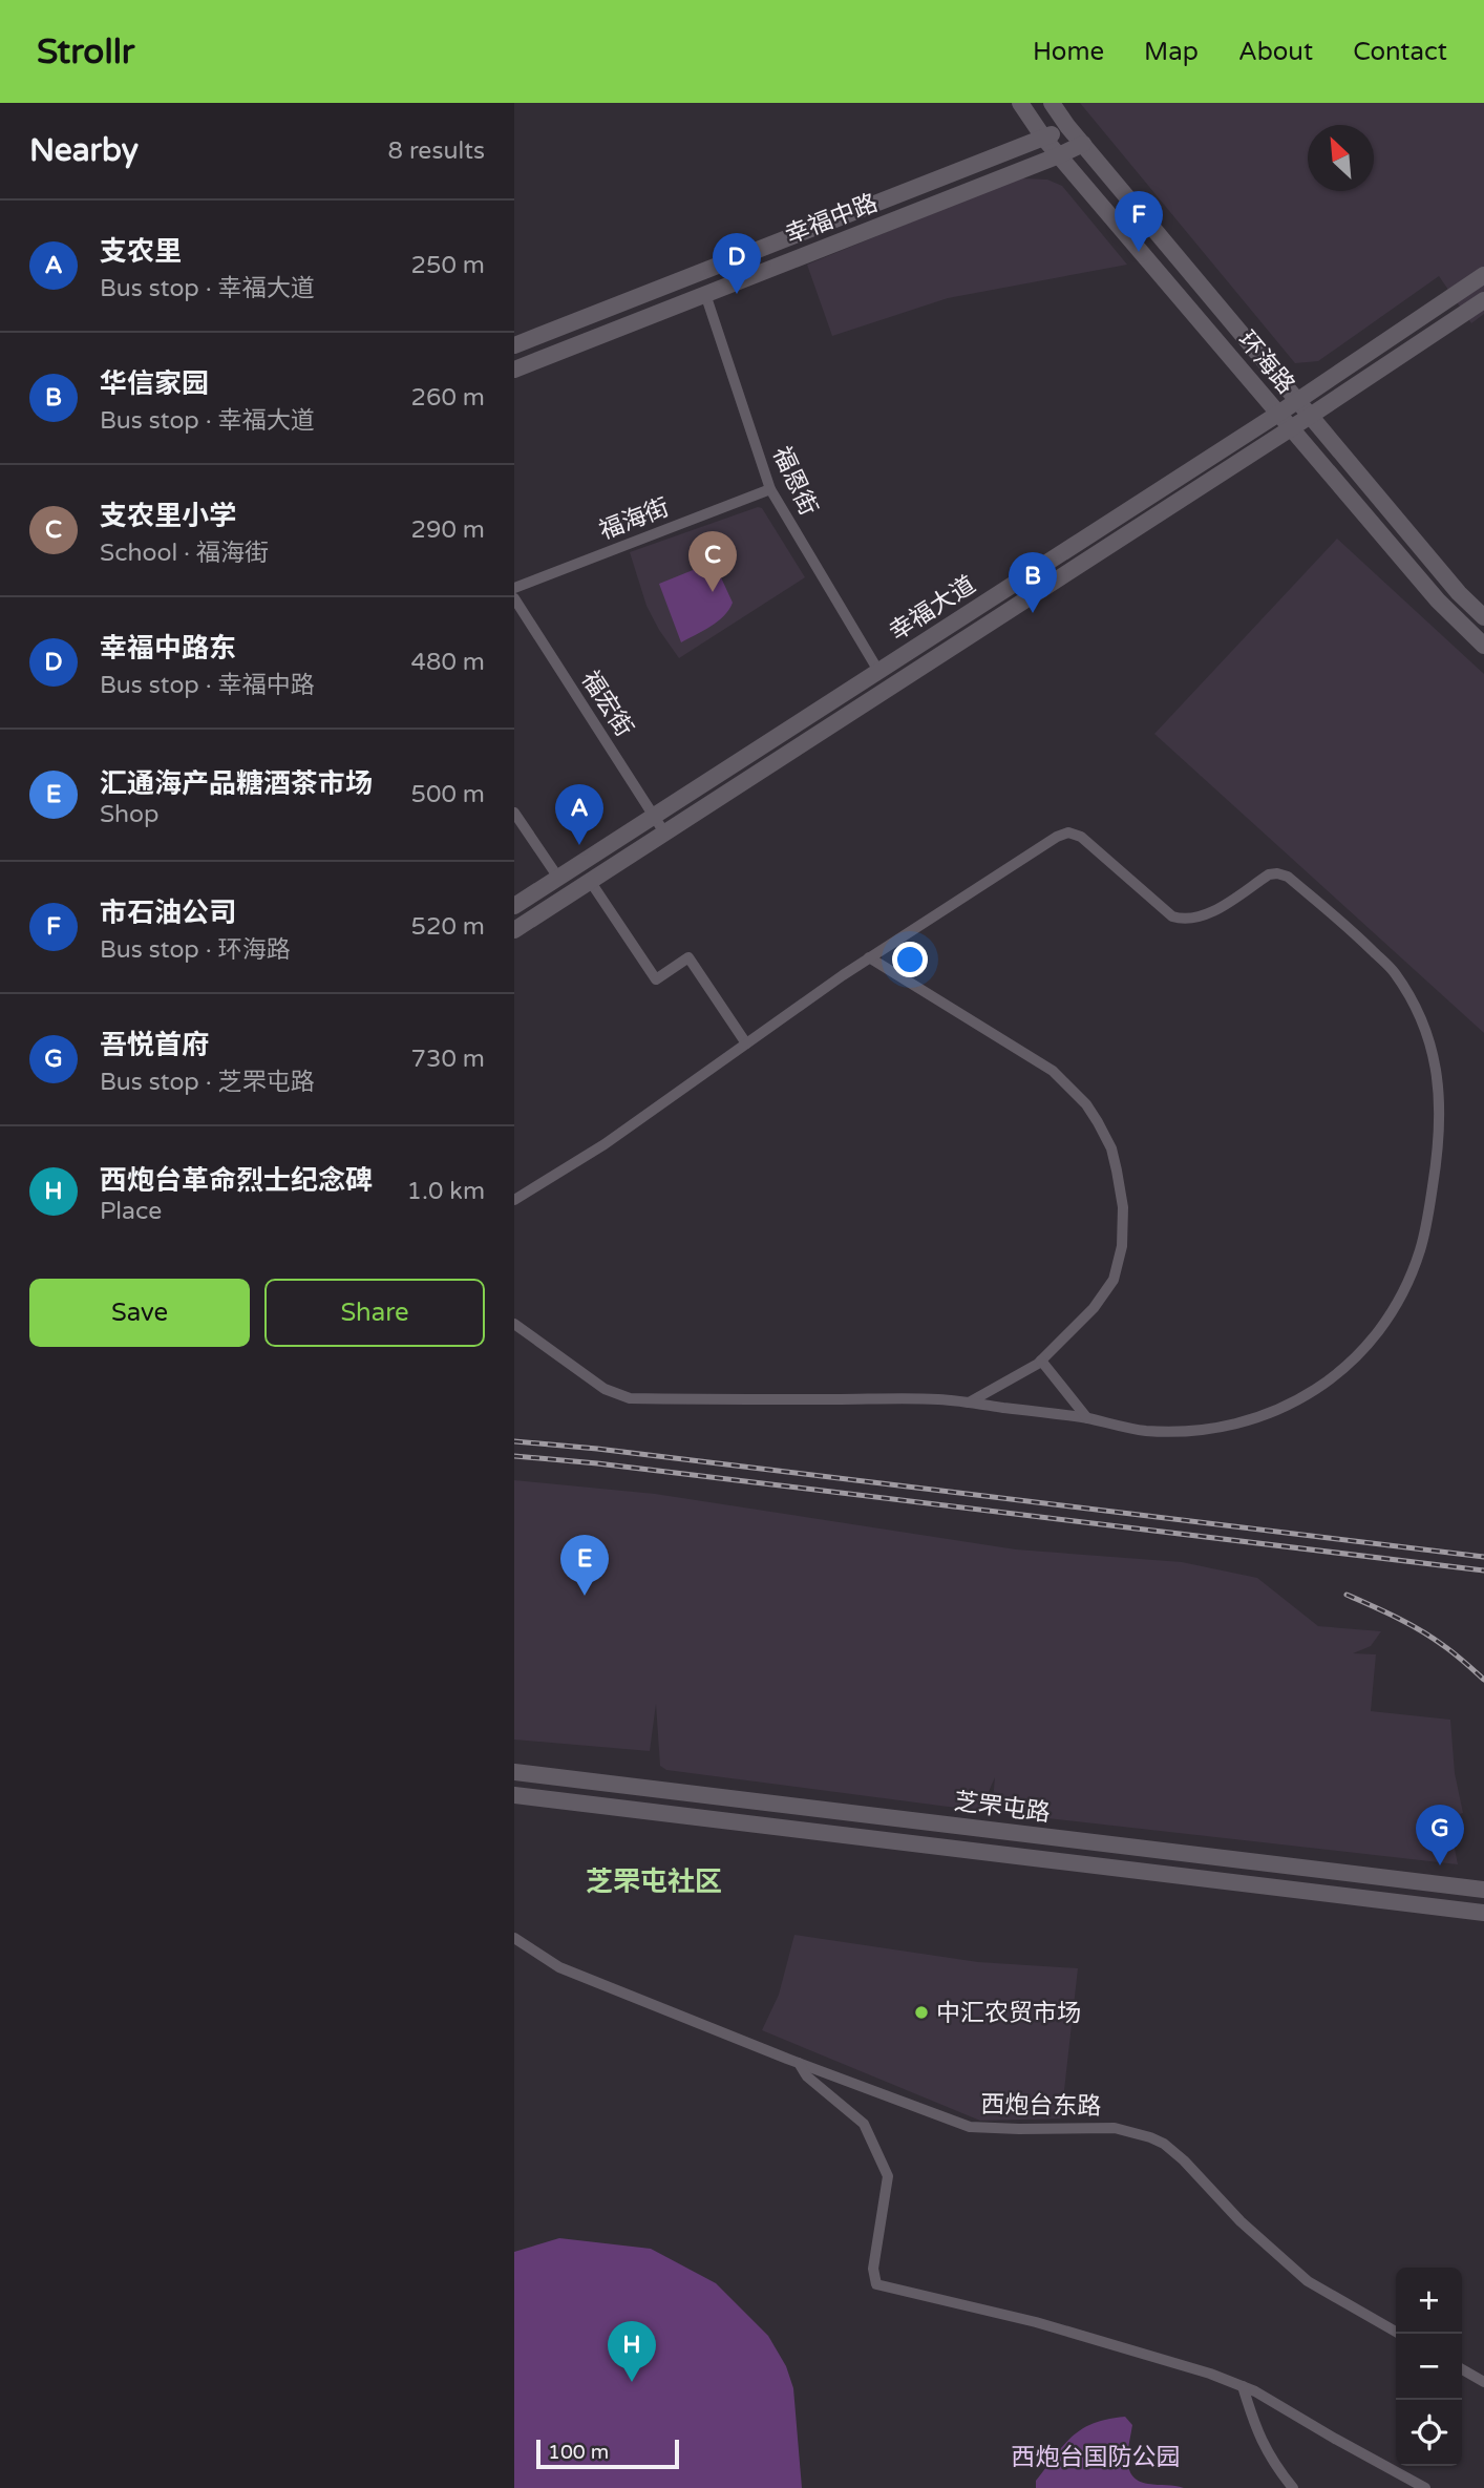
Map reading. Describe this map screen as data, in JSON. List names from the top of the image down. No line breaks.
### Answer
{"streets":{"main road":["幸福中路","环海路","幸福大道","芝罘屯路"],"street":["福恩街","福海街","福宏街","西炮台东路"]},"crossings":[["幸福中路","环海路"],["幸福中路","福恩街"],["环海路","幸福大道"],["福恩街","福海街"],["福恩街","幸福大道"],["幸福大道","福宏街"]],"districts":["芝罘屯社区"],"parks":["西炮台国防公园"],"places":["中汇农贸市场"],"scale_bar":"100 m","north":"top left","page":{"header":"Strollr","nav":["Home","Map","About","Contact"],"heading":["Nearby","8 results"],"pins":["F","D","C","B","A","E","G","H"],"list":[{"mark":"A","name":"支农里","note":"Bus stop · 幸福大道","value":"250 m"},{"mark":"B","name":"华信家园","note":"Bus stop · 幸福大道","value":"260 m"},{"mark":"C","name":"支农里小学","note":"School · 福海街","value":"290 m"},{"mark":"D","name":"幸福中路东","note":"Bus stop · 幸福中路","value":"480 m"},{"mark":"E","name":"汇通海产品糖酒茶市场","note":"Shop","value":"500 m"},{"mark":"F","name":"市石油公司","note":"Bus stop · 环海路","value":"520 m"},{"mark":"G","name":"吾悦首府","note":"Bus stop · 芝罘屯路","value":"730 m"},{"mark":"H","name":"西炮台革命烈士纪念碑","note":"Place","value":"1.0 km"}],"buttons":["Save","Share"],"map_buttons":["+","−"],"scale":"100 m"}}
